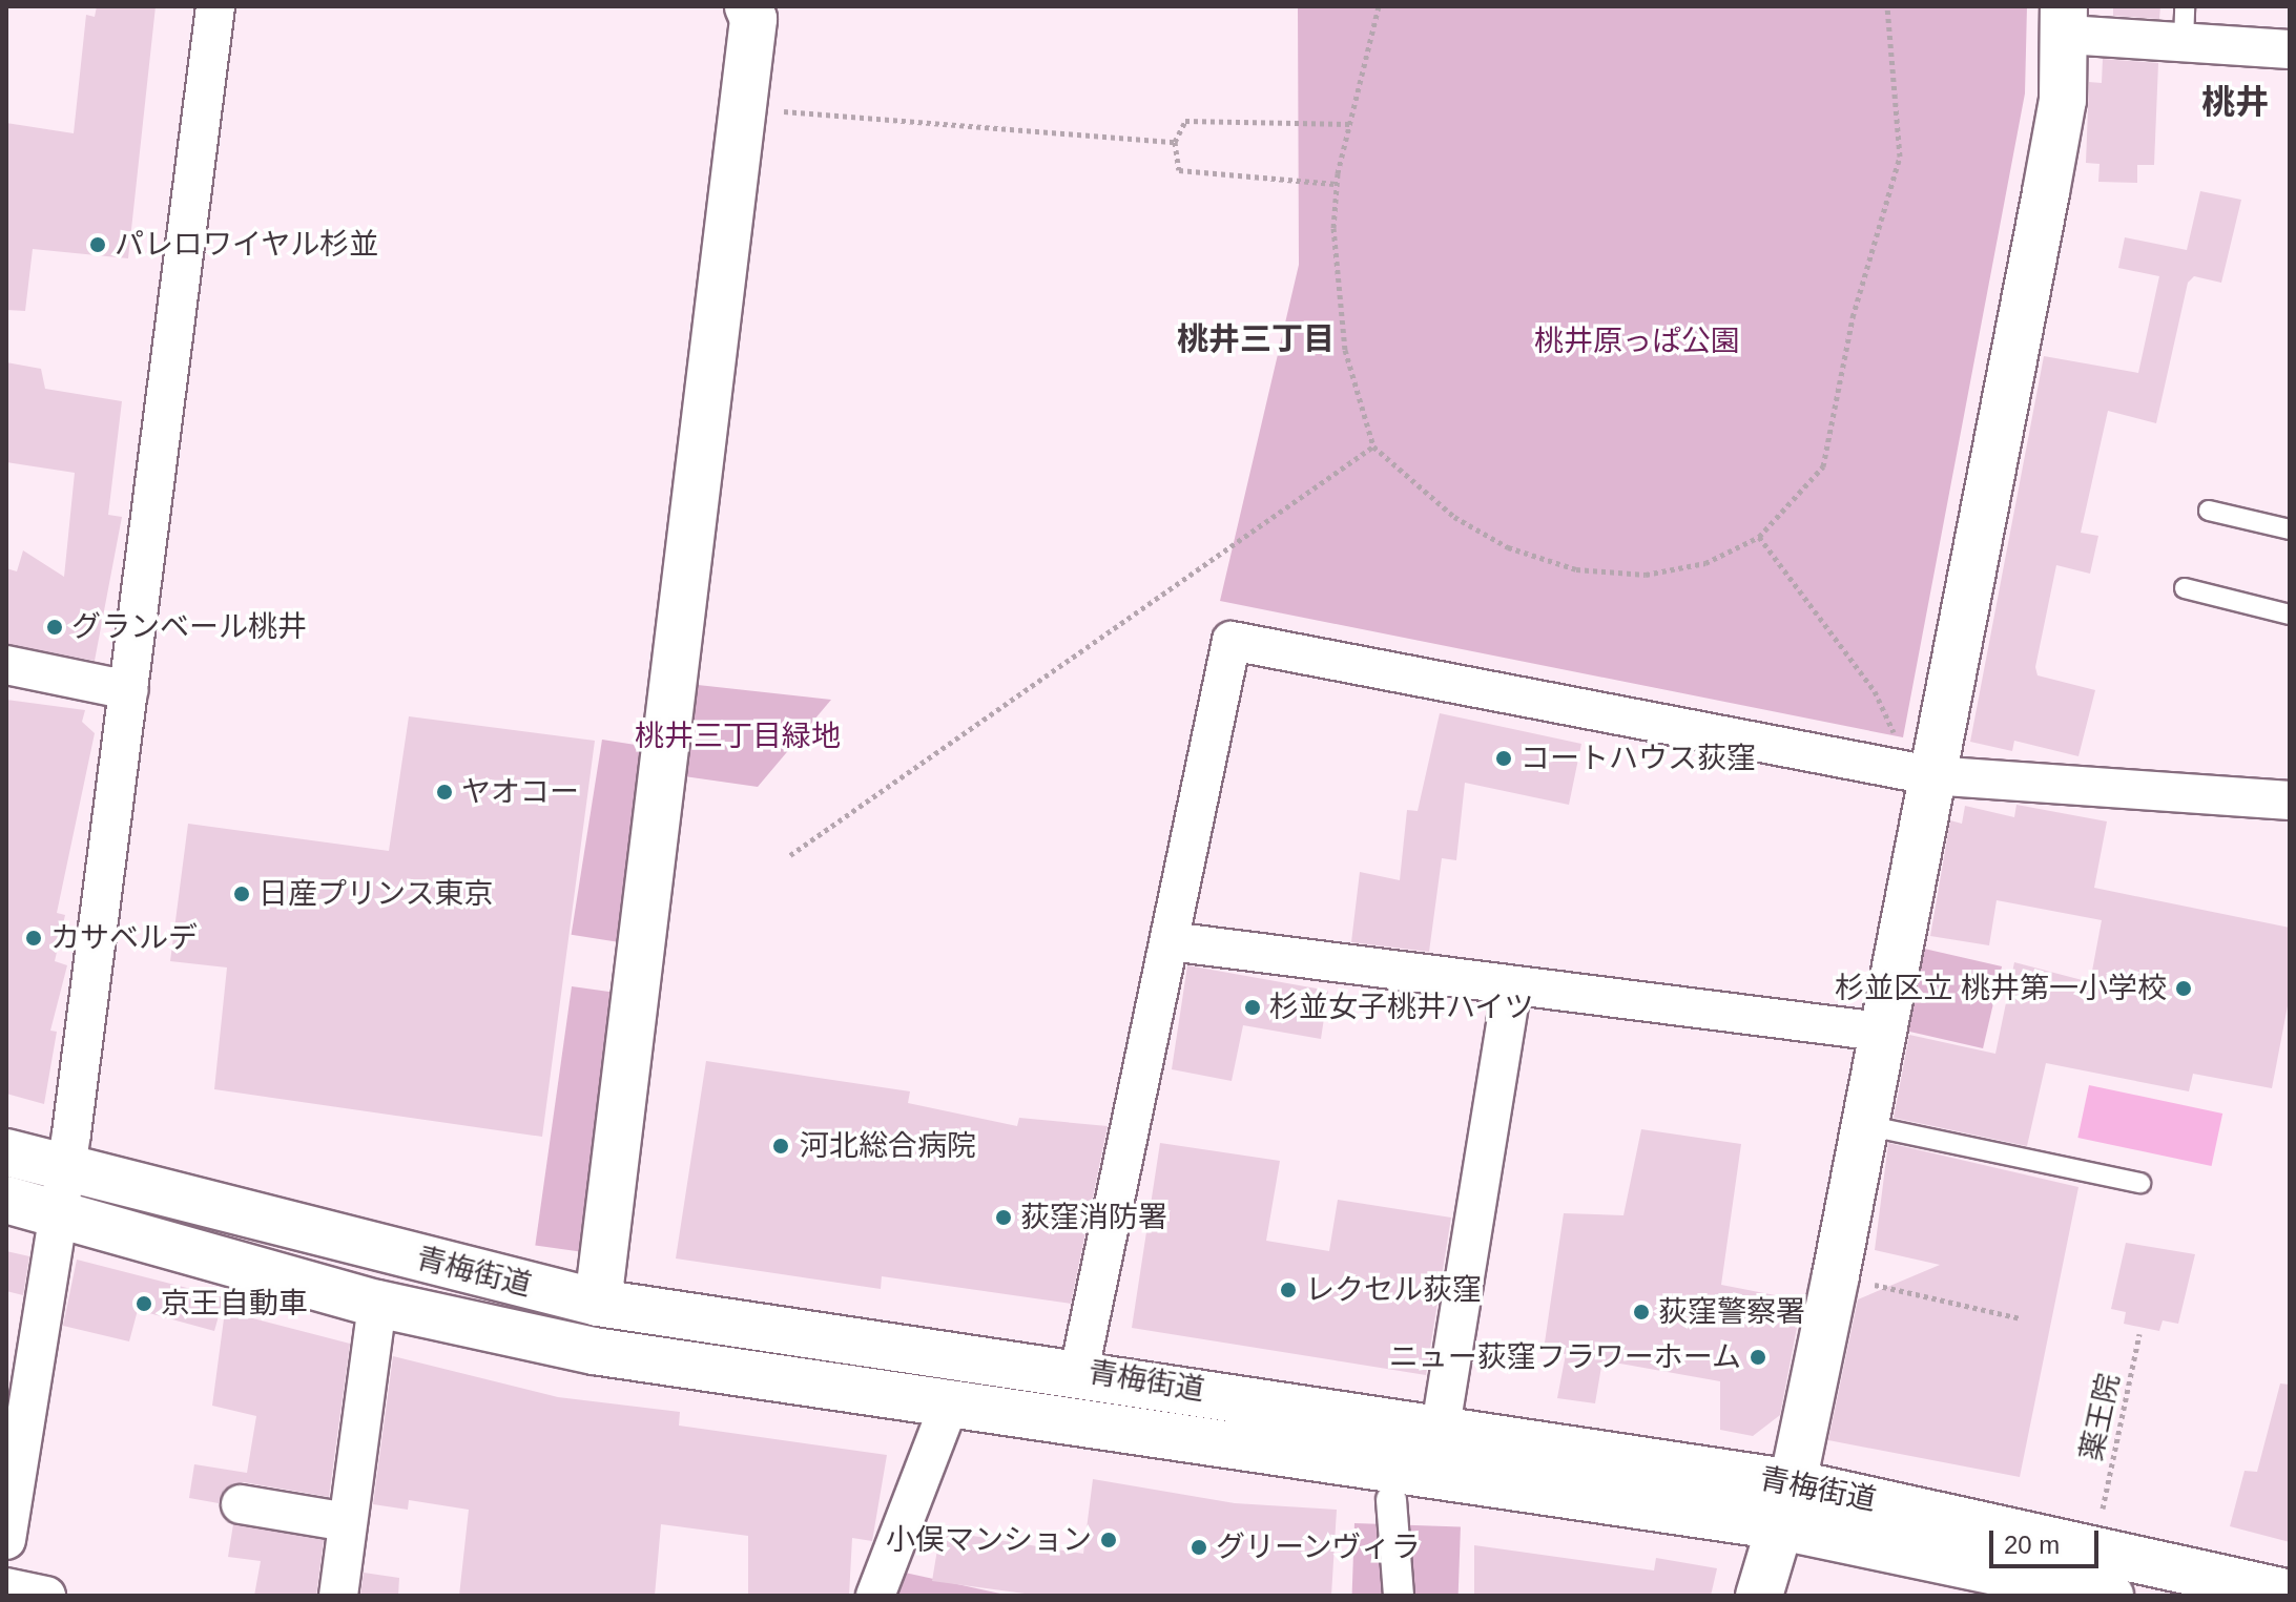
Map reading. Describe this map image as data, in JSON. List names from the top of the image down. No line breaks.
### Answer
{"streets":{"main road":["青梅街道"],"path":["薬王院"]},"districts":["桃井","桃井三丁目"],"parks":["桃井原っぱ公園","桃井三丁目緑地"],"places":["パレロワイヤル杉並","グランベール桃井","コートハウス荻窪","ヤオコー","日産プリンス東京","カサベルデ","杉並区立 桃井第一小学校","杉並女子桃井ハイツ","河北総合病院","荻窪消防署","レクセル荻窪","京王自動車","荻窪警察署","ニュー荻窪フラワーホーム","小俣マンション","グリーンヴィラ"],"scale_bar":"20 m"}
